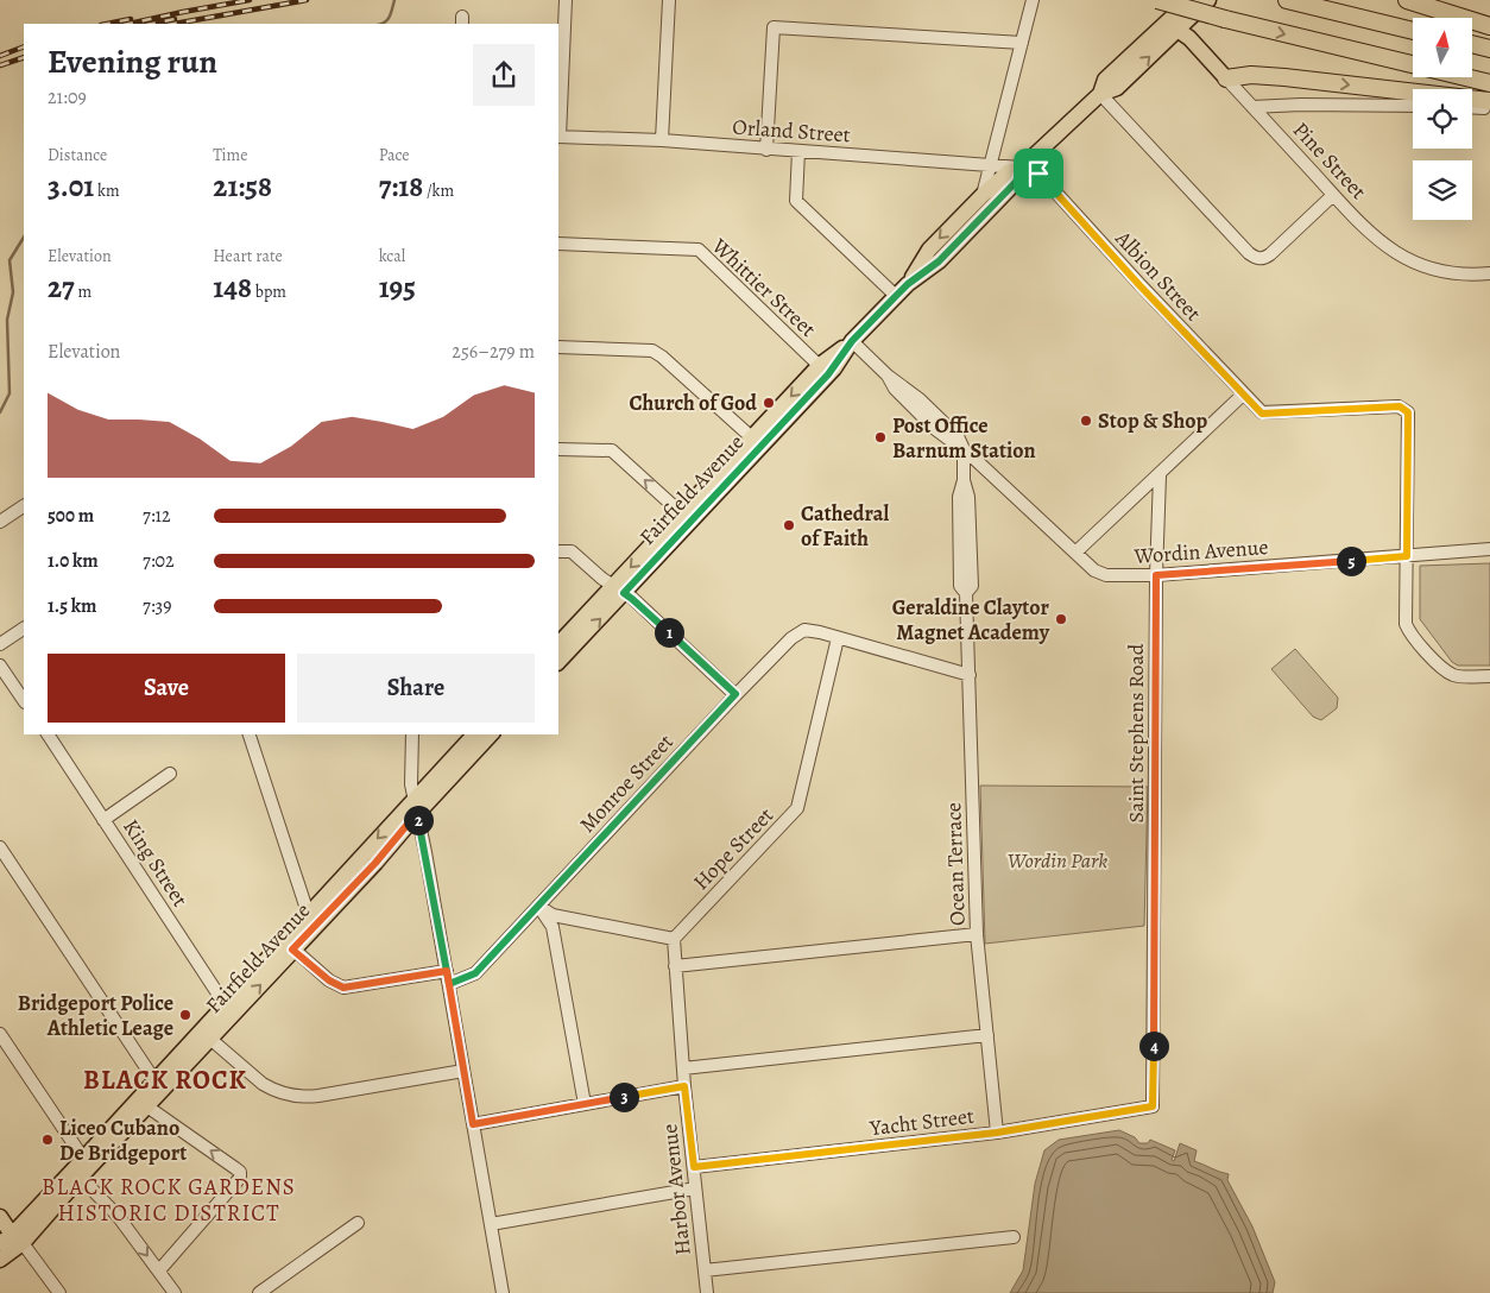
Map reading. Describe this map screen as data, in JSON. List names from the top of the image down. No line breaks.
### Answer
{"streets":{"main road":["Pine Street","Fairfield Avenue"],"street":["Orland Street","Albion Street","Whittier Street","Wordin Avenue","Saint Stephens Road","Monroe Street","Hope Street","King Street","Ocean Terrace","Yacht Street","Harbor Avenue"]},"crossings":[["Orland Street","Albion Street"],["Orland Street","Fairfield Avenue"],["Pine Street","Fairfield Avenue"],["Albion Street","Fairfield Avenue"],["Albion Street","Wordin Avenue"],["Whittier Street","Fairfield Avenue"],["Fairfield Avenue","Wordin Avenue"],["Fairfield Avenue","King Street"],["Wordin Avenue","Saint Stephens Road"],["Wordin Avenue","Ocean Terrace"],["Saint Stephens Road","Yacht Street"],["Monroe Street","Hope Street"],["Hope Street","Harbor Avenue"],["Ocean Terrace","Yacht Street"],["Yacht Street","Harbor Avenue"]],"districts":["BLACK ROCK","BLACK ROCK GARDENS HISTORIC DISTRICT"],"parks":["Wordin Park"],"places":["Church of God","Stop & Shop","Post Office Barnum Station","Cathedral of Faith","Geraldine Claytor Magnet Academy","Bridgeport Police Athletic Leage","Liceo Cubano De Bridgeport"],"north":"top","page":{"heading":["Evening run","21:09"],"stats":[["Distance","3.01 km"],["Time","21:58"],["Pace","7:18 /km"],["Elevation","27 m"],["Heart rate","148 bpm"],["kcal","195"]],"chart":["Elevation","256–279 m"],"list":[{"name":"500 m","note":"7:12"},{"name":"1.0 km","note":"7:02"},{"name":"1.5 km","note":"7:39"}],"pins":["5","1","2","4","3"],"buttons":["Save","Share"]}}
